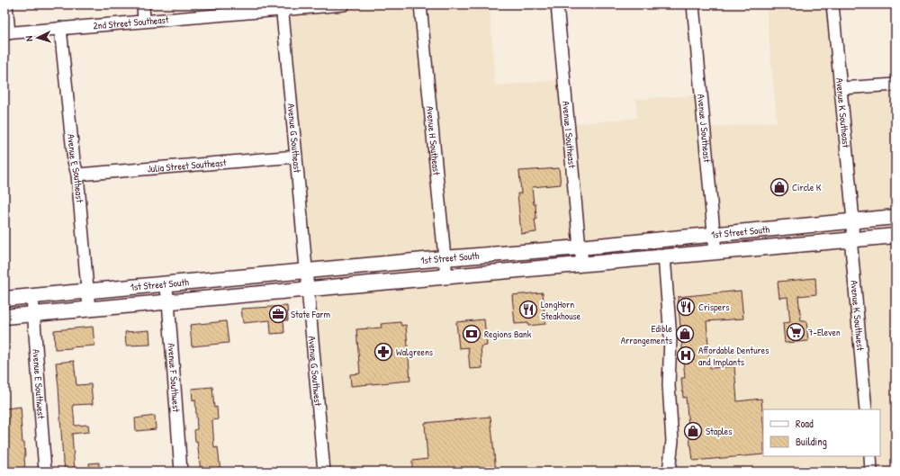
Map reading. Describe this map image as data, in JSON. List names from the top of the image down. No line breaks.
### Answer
{"streets":{"main road":["1st Street South"],"street":["2nd Street Southeast","Avenue K Southeast","Avenue J Southeast","Avenue I Southeast","Avenue G Southeast","Avenue H Southeast","Julia Street Southeast","Avenue E Southeast","Avenue K Southwest","Avenue G Southwest","Avenue F Southwest","Avenue E Southwest"]},"crossings":[["2nd Street Southeast","Avenue G Southeast"],["2nd Street Southeast","Avenue E Southeast"],["Avenue K Southeast","1st Street South"],["Avenue K Southeast","Avenue K Southwest"],["Avenue J Southeast","1st Street South"],["Avenue I Southeast","1st Street South"],["Avenue G Southeast","Julia Street Southeast"],["Avenue G Southeast","1st Street South"],["Avenue G Southeast","Avenue G Southwest"],["Avenue H Southeast","1st Street South"],["Julia Street Southeast","Avenue E Southeast"],["Avenue E Southeast","1st Street South"],["1st Street South","Avenue K Southwest"],["1st Street South","Avenue G Southwest"],["1st Street South","Avenue F Southwest"],["1st Street South","Avenue E Southwest"]],"places":{"shop":["Circle K","Edible Arrangements","Staples"],"restaurant":["Crispers","LongHorn Steakhouse"],"office":["State Farm"],"supermarket":["7-Eleven"],"bank":["Regions Bank"],"pharmacy":["Walgreens"],"hospital":["Affordable Dentures and Implants"]},"legend":["Road","Building"],"north":"left"}
